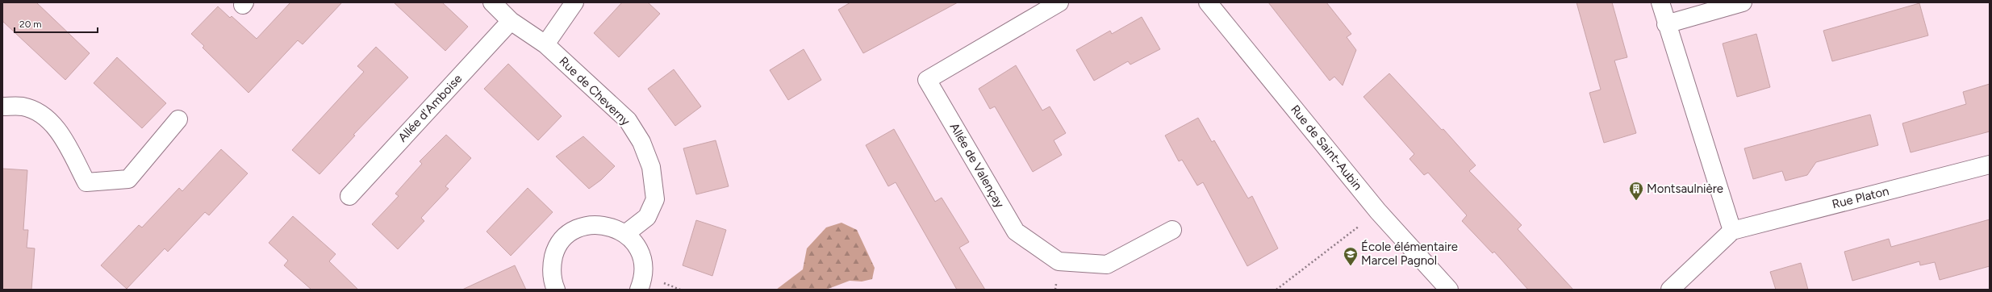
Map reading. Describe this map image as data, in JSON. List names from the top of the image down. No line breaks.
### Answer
{"streets":{"street":["Rue de Cheverny","Allée d'Amboise","Rue de Saint-Aubin","Allée de Valençay","Rue Platon"]},"crossings":[["Rue de Cheverny","Allée d'Amboise"]],"places":{"building":["Montsaulnière"],"school or university":["École élémentaire Marcel Pagnol"]},"scale_bar":"20 m"}
